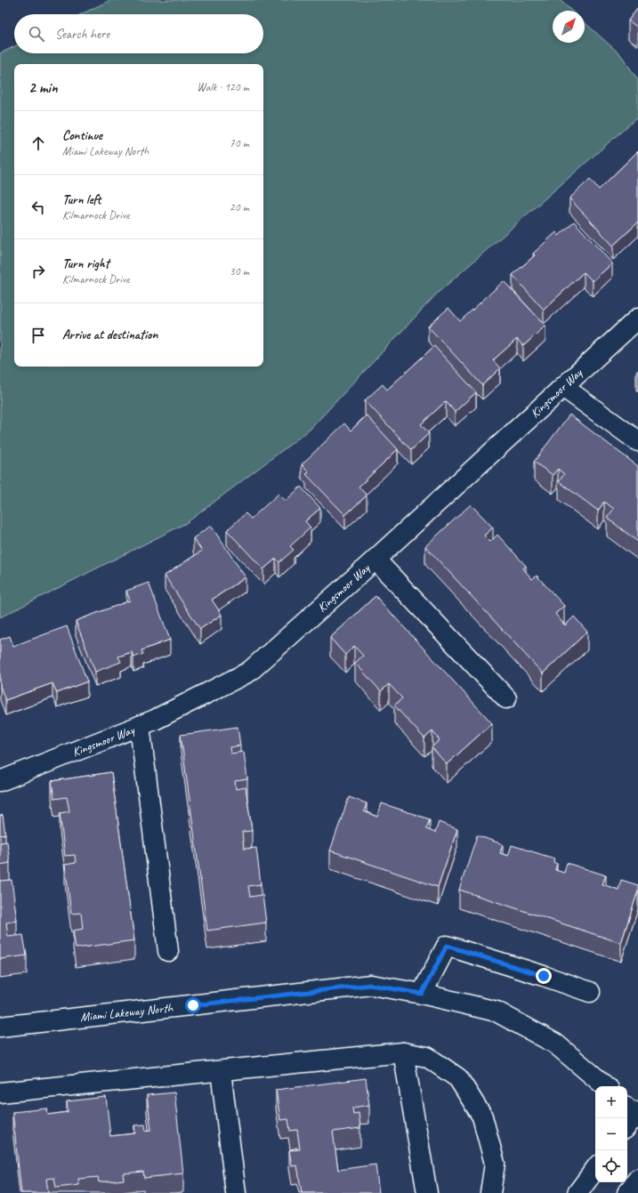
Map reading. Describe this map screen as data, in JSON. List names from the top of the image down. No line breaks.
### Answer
{"streets":{"street":["Kingsmoor Way","Miami Lakeway North"]},"north":"top right","page":{"search":"Search here","heading":["2 min","Walk · 120 m"],"list":[["Continue","Miami Lakeway North","70 m"],["Turn left","Kilmarnock Drive","20 m"],["Turn right","Kilmarnock Drive","30 m"],"Arrive at destination"],"map_buttons":["+","−"]}}
